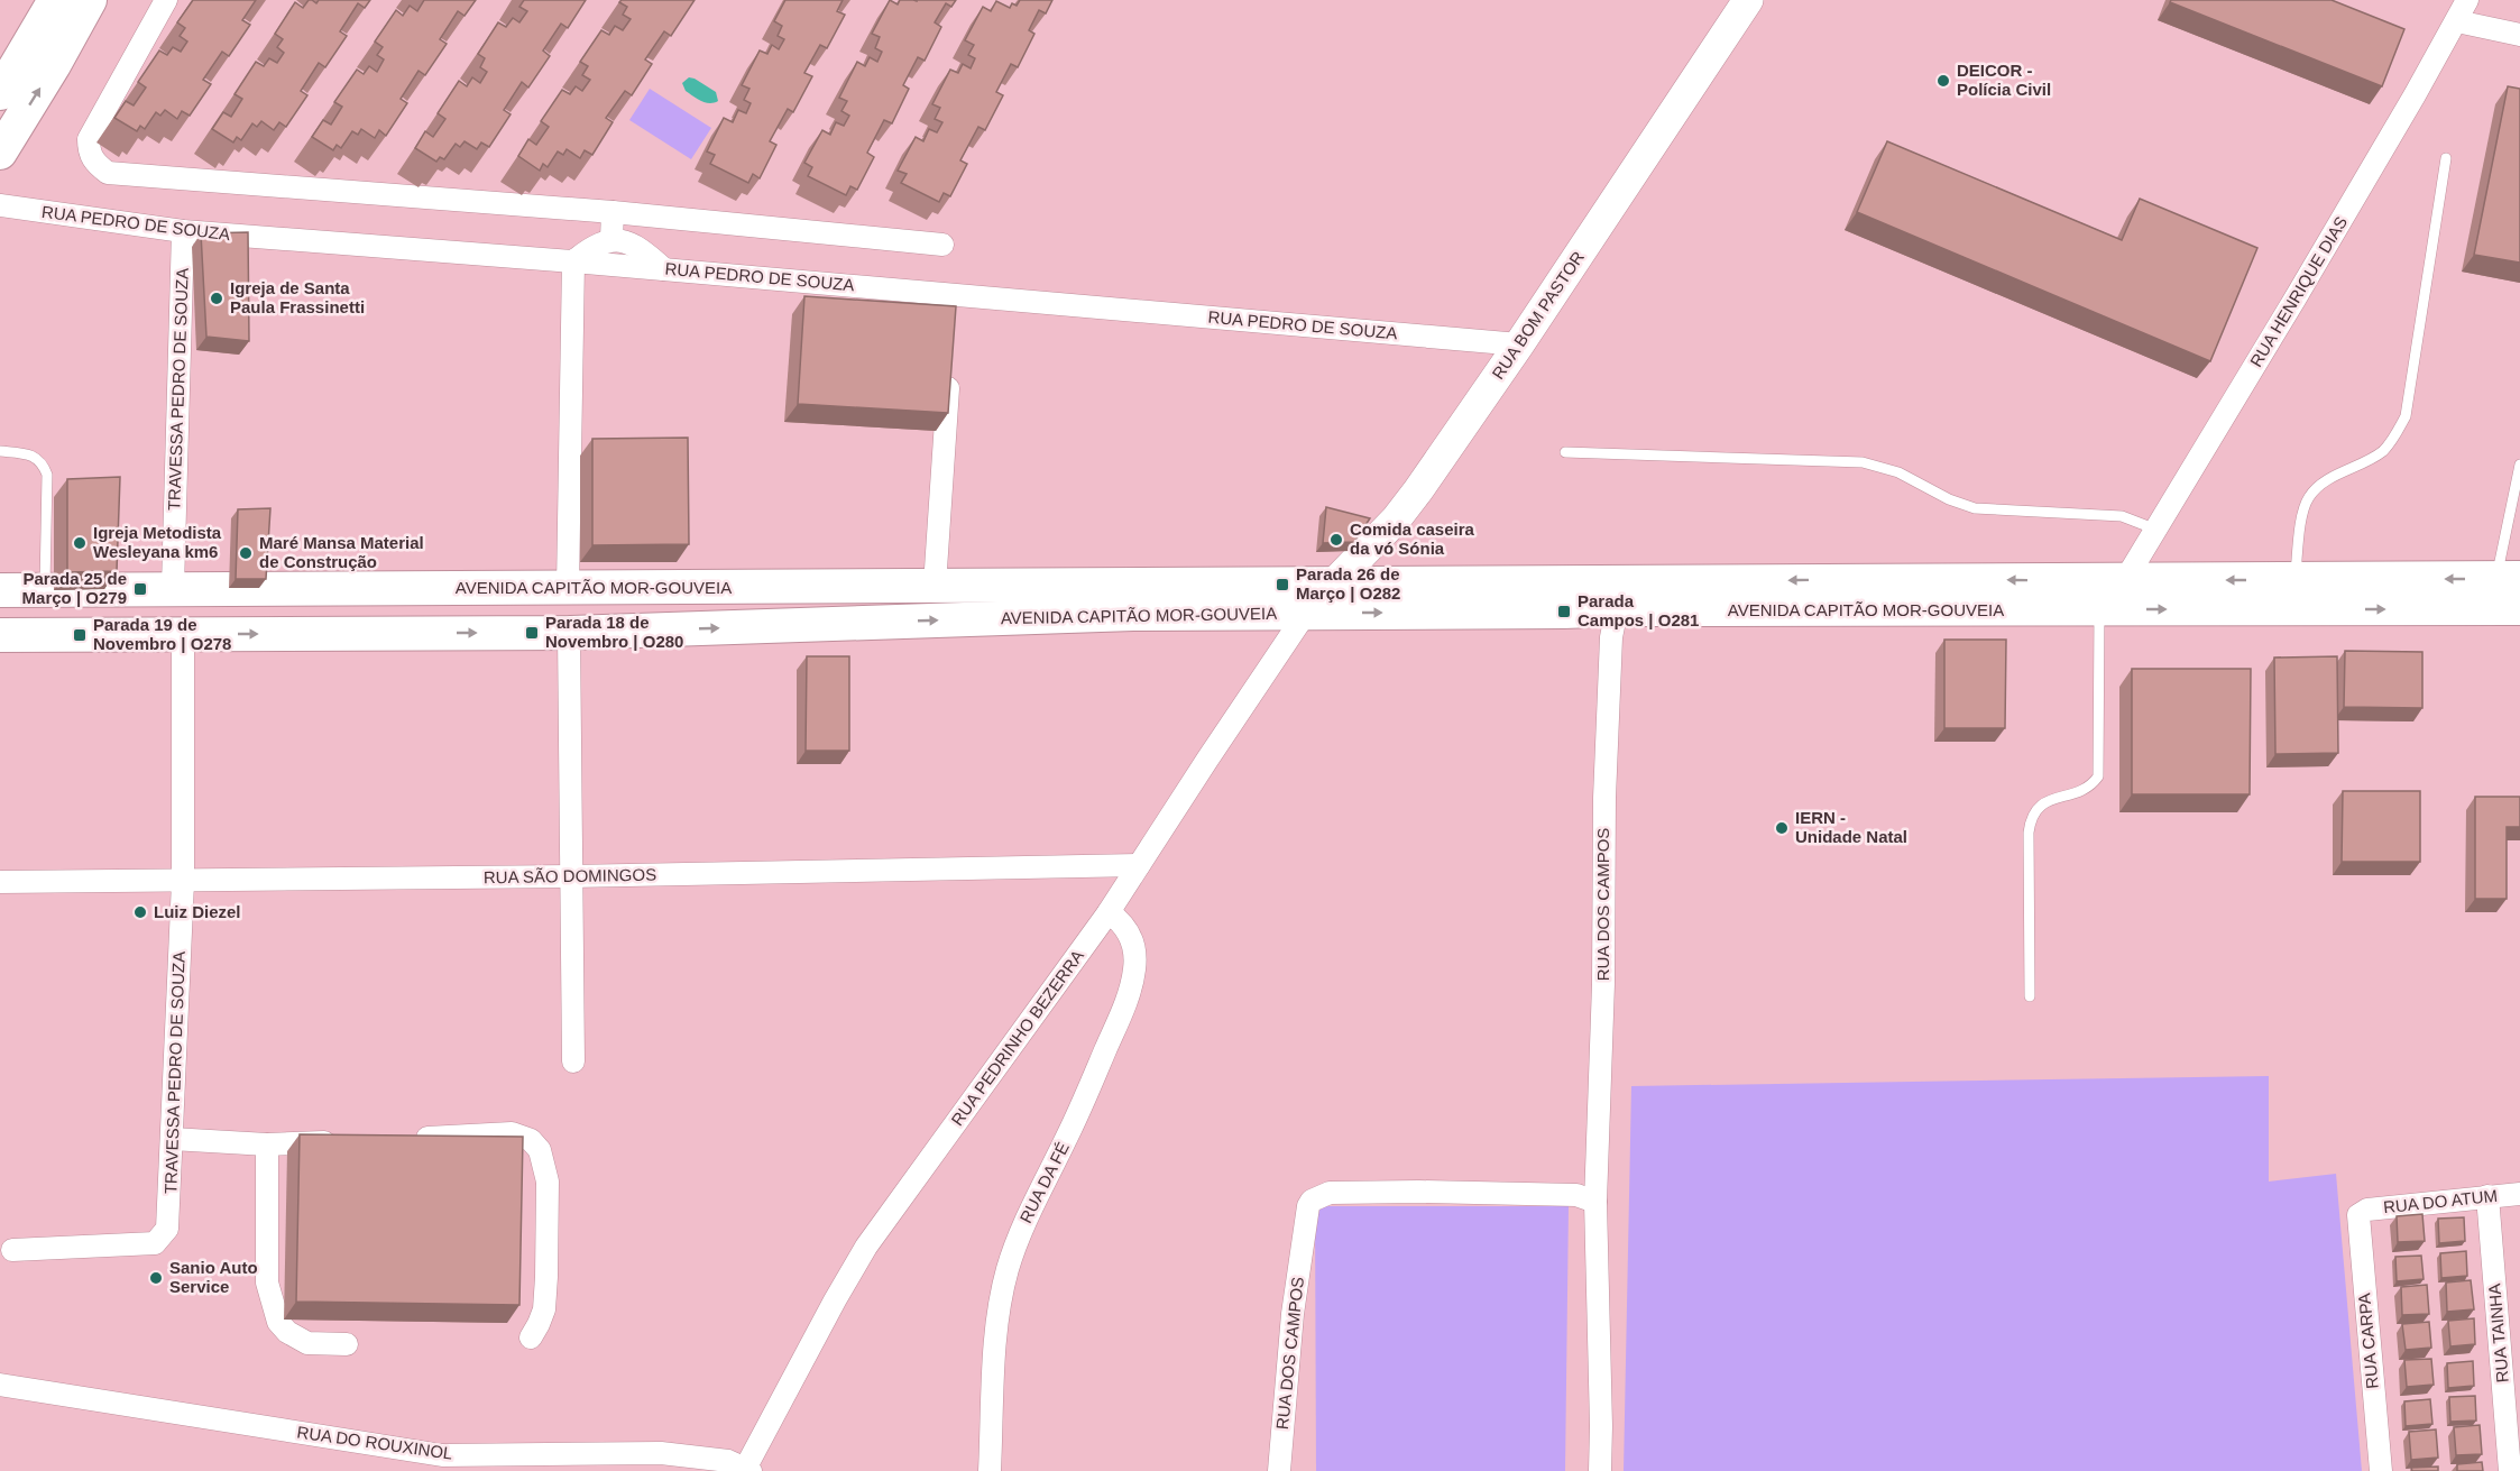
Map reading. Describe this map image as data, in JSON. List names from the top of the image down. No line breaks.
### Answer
{"streets":{"main road":["RUA BOM PASTOR","AVENIDA CAPITÃO MOR-GOUVEIA"],"street":["RUA PEDRO DE SOUZA","RUA HENRIQUE DIAS","TRAVESSA PEDRO DE SOUZA","RUA SÃO DOMINGOS","RUA DOS CAMPOS","RUA PEDRINHO BEZERRA","RUA DA FÉ","RUA DO ATUM","RUA TAINHA","RUA CARPA","RUA DO ROUXINOL"]},"crossings":[["RUA PEDRO DE SOUZA","RUA BOM PASTOR"],["RUA PEDRO DE SOUZA","TRAVESSA PEDRO DE SOUZA"],["RUA HENRIQUE DIAS","AVENIDA CAPITÃO MOR-GOUVEIA"],["RUA BOM PASTOR","AVENIDA CAPITÃO MOR-GOUVEIA"],["RUA BOM PASTOR","RUA PEDRINHO BEZERRA"],["TRAVESSA PEDRO DE SOUZA","AVENIDA CAPITÃO MOR-GOUVEIA"],["TRAVESSA PEDRO DE SOUZA","RUA SÃO DOMINGOS"],["AVENIDA CAPITÃO MOR-GOUVEIA","RUA DOS CAMPOS"],["AVENIDA CAPITÃO MOR-GOUVEIA","RUA PEDRINHO BEZERRA"],["RUA SÃO DOMINGOS","RUA PEDRINHO BEZERRA"],["RUA PEDRINHO BEZERRA","RUA DA FÉ"],["RUA PEDRINHO BEZERRA","RUA DO ROUXINOL"],["RUA DO ATUM","RUA TAINHA"],["RUA DO ATUM","RUA CARPA"]],"places":{"other":["DEICOR - Polícia Civil","Igreja de Santa Paula Frassinetti","Comida caseira da vó Sónia","Igreja Metodista Wesleyana km6","Maré Mansa Material de Construção","IERN - Unidade Natal","Luiz Diezel","Sanio Auto Service"],"transit":["Parada 26 de Março | O282","Parada 25 de Março | O279","Parada Campos | O281","Parada 18 de Novembro | O280","Parada 19 de Novembro | O278"]}}
